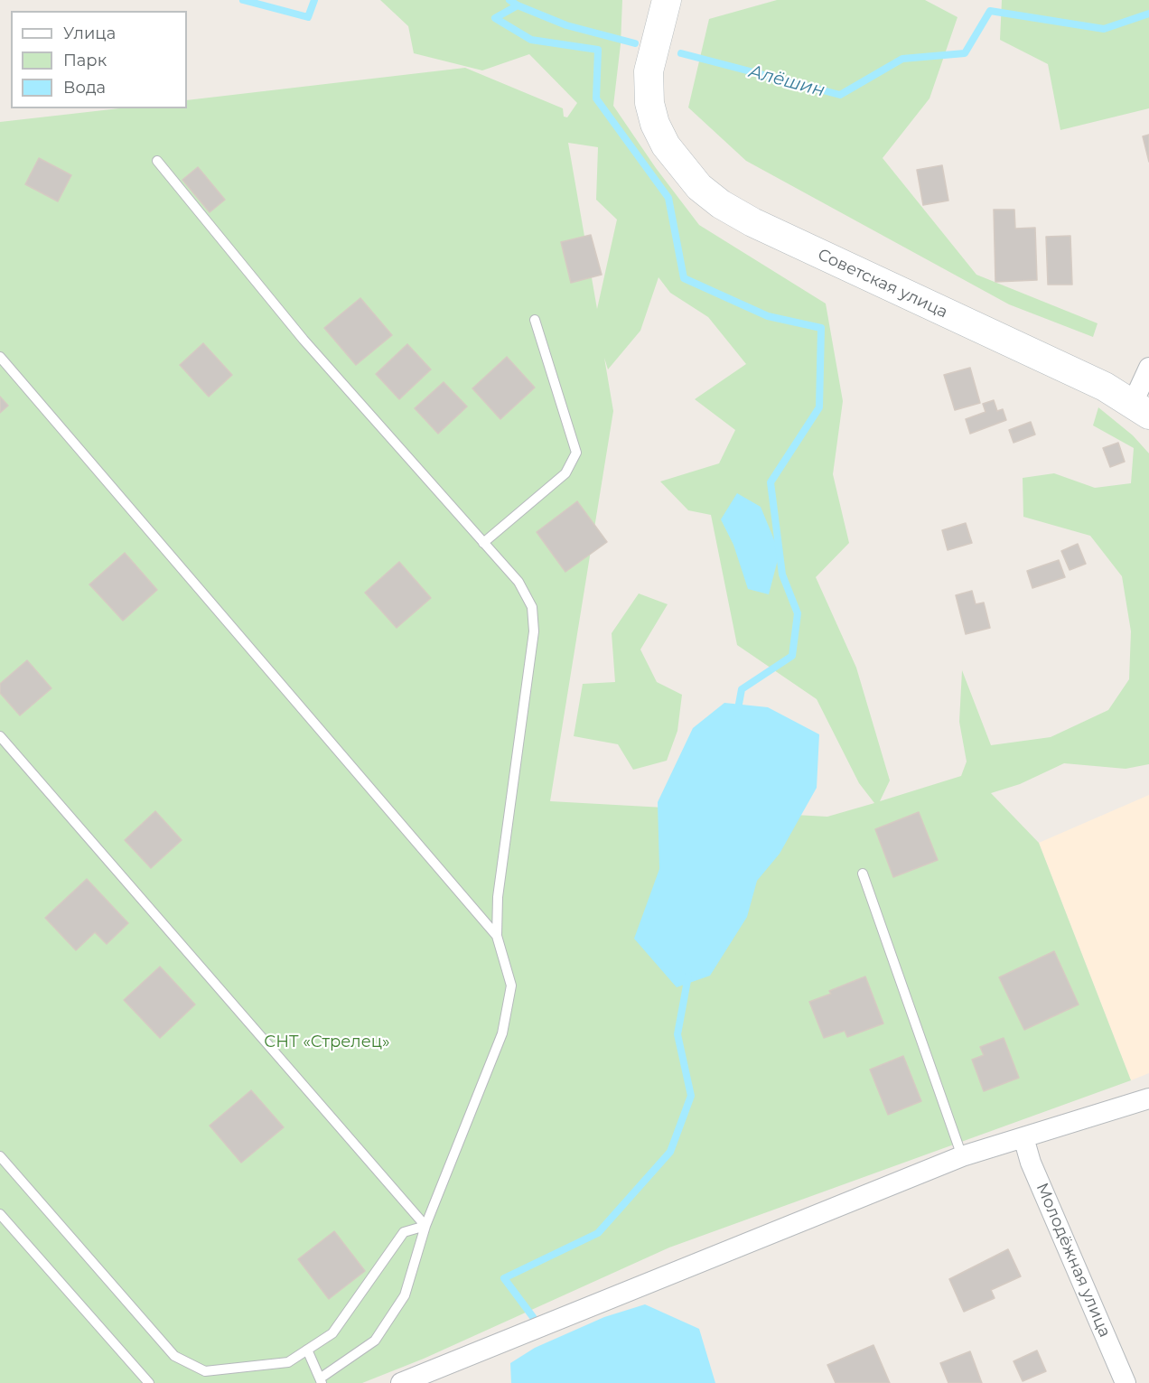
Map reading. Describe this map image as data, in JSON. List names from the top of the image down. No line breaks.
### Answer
{"streets":{"street":["Советская улица","Молодёжная улица"]},"water":["Алёшин"],"parks":["СНТ «Стрелец»"],"legend":["Улица","Парк","Вода"]}
